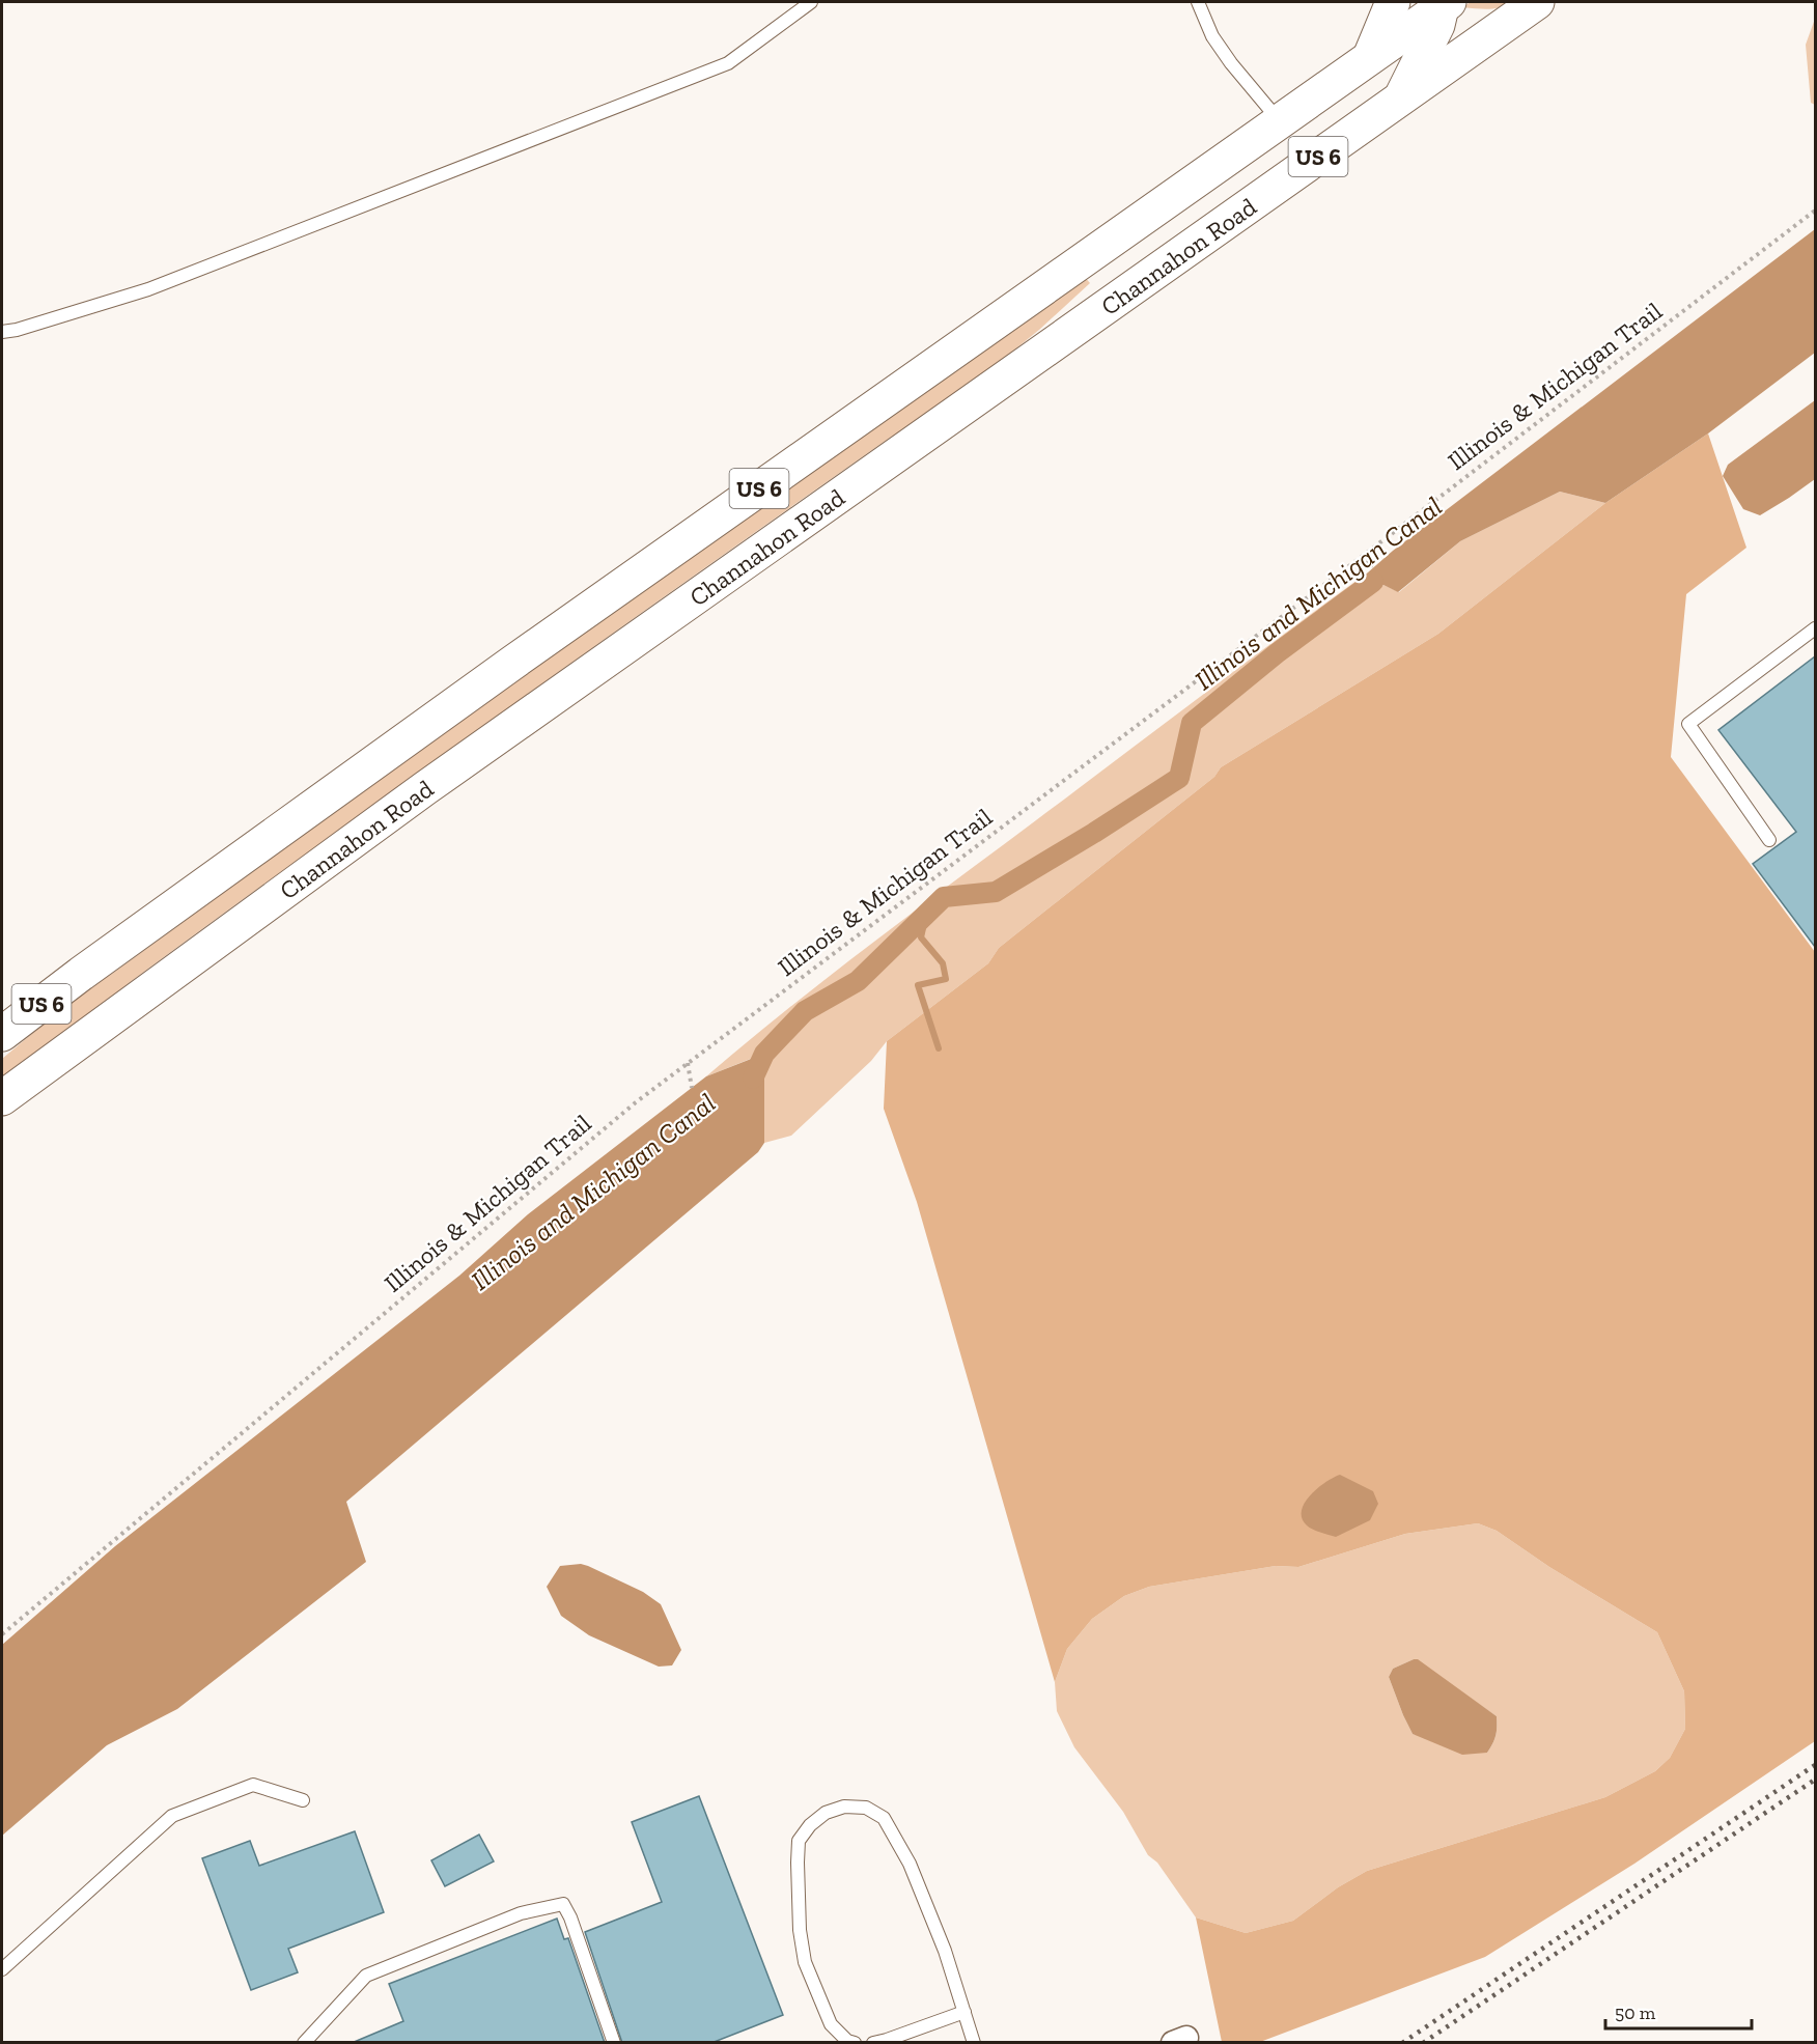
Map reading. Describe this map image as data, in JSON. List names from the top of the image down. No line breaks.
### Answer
{"streets":{"main road":["US 6","Channahon Road"],"path":["Illinois & Michigan Trail"]},"water":["Illinois and Michigan Canal"],"scale_bar":"50 m"}
